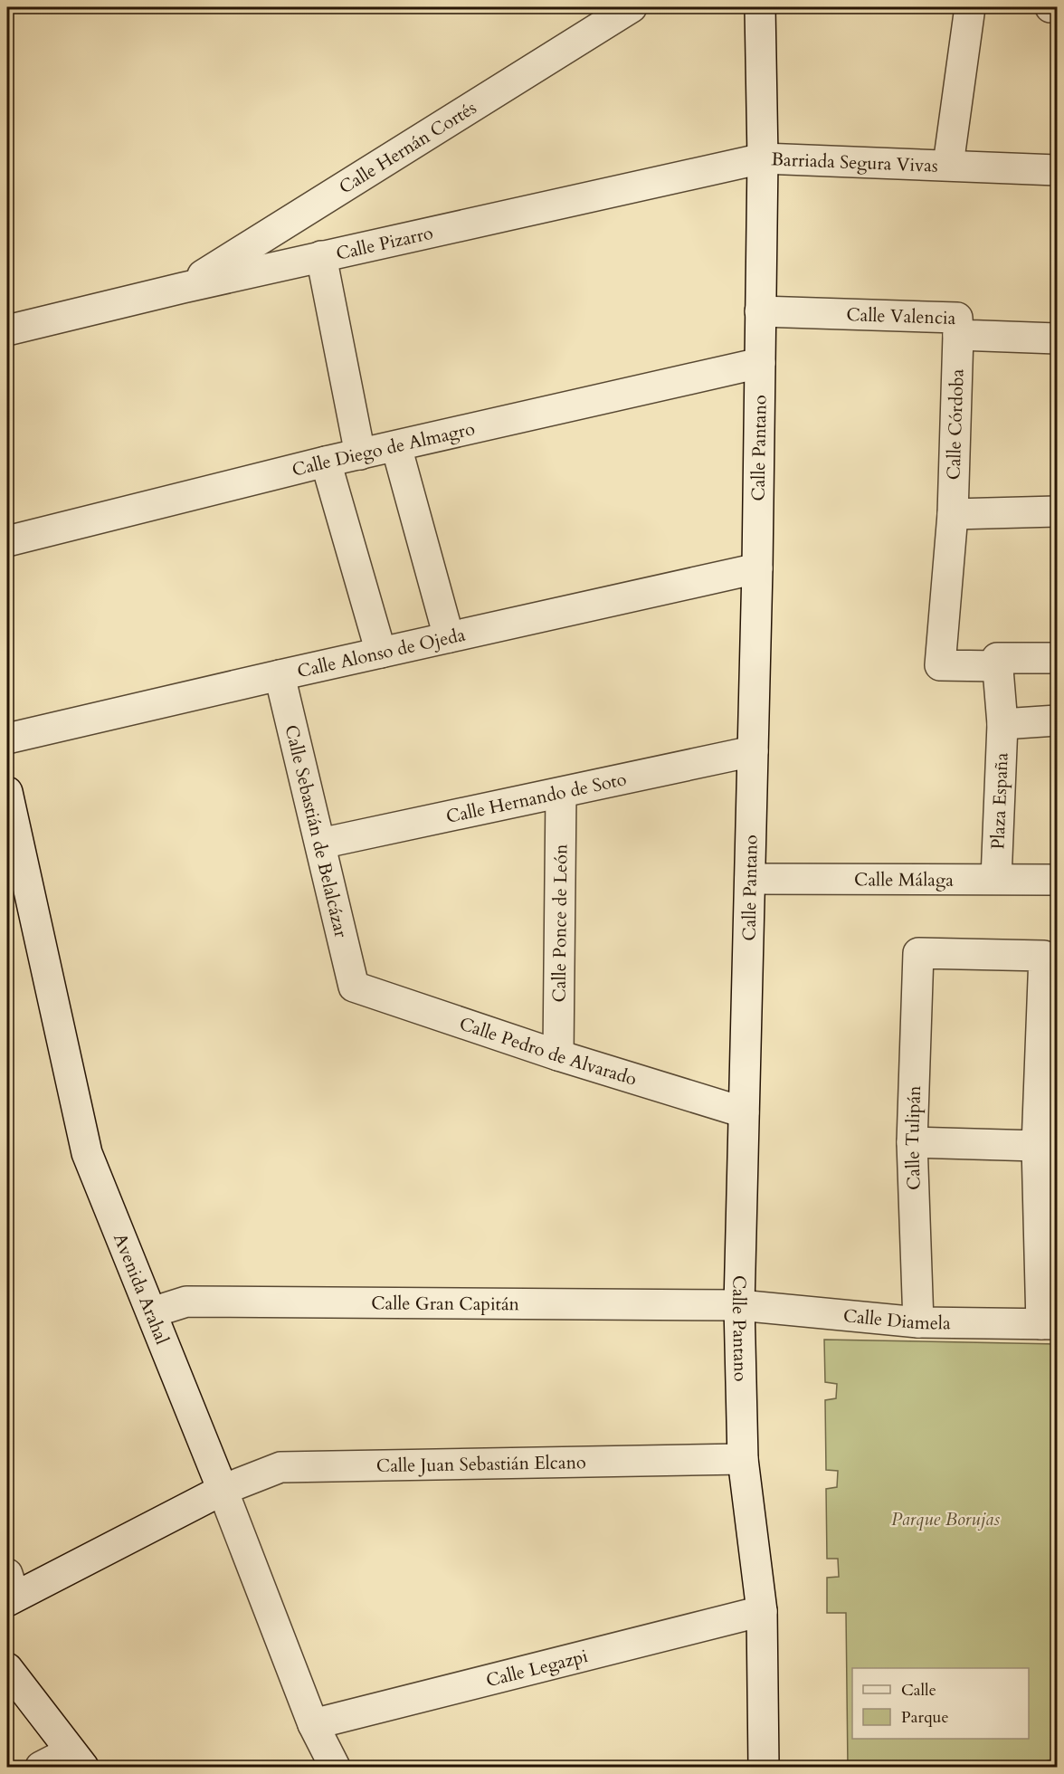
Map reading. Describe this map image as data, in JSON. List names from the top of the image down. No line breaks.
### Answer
{"streets":{"street":["Calle Hernán Cortés","Barriada Segura Vivas","Calle Pizarro","Calle Valencia","Calle Córdoba","Calle Pantano","Calle Diego de Almagro","Calle Alonso de Ojeda","Calle Hernando de Soto","Plaza España","Calle Sebastián de Belalcázar","Calle Málaga","Calle Ponce de León","Calle Pedro de Alvarado","Calle Tulipán","Avenida Arahal","Calle Gran Capitán","Calle Diamela","Calle Juan Sebastián Elcano","Calle Legazpi"]},"crossings":[["Calle Hernán Cortés","Calle Pizarro"],["Barriada Segura Vivas","Calle Pizarro"],["Barriada Segura Vivas","Calle Pantano"],["Calle Pizarro","Calle Pantano"],["Calle Valencia","Calle Córdoba"],["Calle Valencia","Calle Pantano"],["Calle Córdoba","Plaza España"],["Calle Pantano","Calle Diego de Almagro"],["Calle Pantano","Calle Alonso de Ojeda"],["Calle Pantano","Calle Hernando de Soto"],["Calle Pantano","Calle Málaga"],["Calle Pantano","Calle Pedro de Alvarado"],["Calle Pantano","Calle Gran Capitán"],["Calle Pantano","Calle Diamela"],["Calle Pantano","Calle Juan Sebastián Elcano"],["Calle Pantano","Calle Legazpi"],["Calle Alonso de Ojeda","Calle Sebastián de Belalcázar"],["Calle Hernando de Soto","Calle Sebastián de Belalcázar"],["Calle Hernando de Soto","Calle Ponce de León"],["Plaza España","Calle Málaga"],["Calle Sebastián de Belalcázar","Calle Pedro de Alvarado"],["Calle Ponce de León","Calle Pedro de Alvarado"],["Calle Tulipán","Calle Diamela"],["Avenida Arahal","Calle Gran Capitán"],["Avenida Arahal","Calle Juan Sebastián Elcano"],["Avenida Arahal","Calle Legazpi"],["Calle Gran Capitán","Calle Diamela"]],"parks":["Parque Borujas"],"legend":["Calle","Parque"]}
